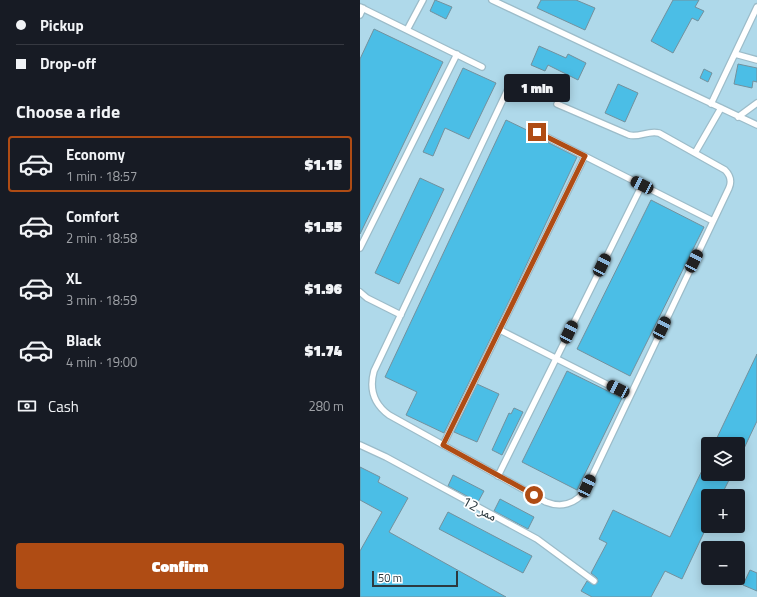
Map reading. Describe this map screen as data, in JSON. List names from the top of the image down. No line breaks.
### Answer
{"streets":{"lane":["ممر 12"]},"scale_bar":"50 m","page":{"banner":["Pickup","Drop-off"],"bubble":"1 min","heading":"Choose a ride","list":[{"name":"Economy","note":"1 min · 18:57","value":"$1.15"},{"name":"Comfort","note":"2 min · 18:58","value":"$1.55"},{"name":"XL","note":"3 min · 18:59","value":"$1.96"},{"name":"Black","note":"4 min · 19:00","value":"$1.74"}],"pay":["Cash","280 m"],"map_buttons":["+","−"],"buttons":"Confirm","scale":"50 m"}}
